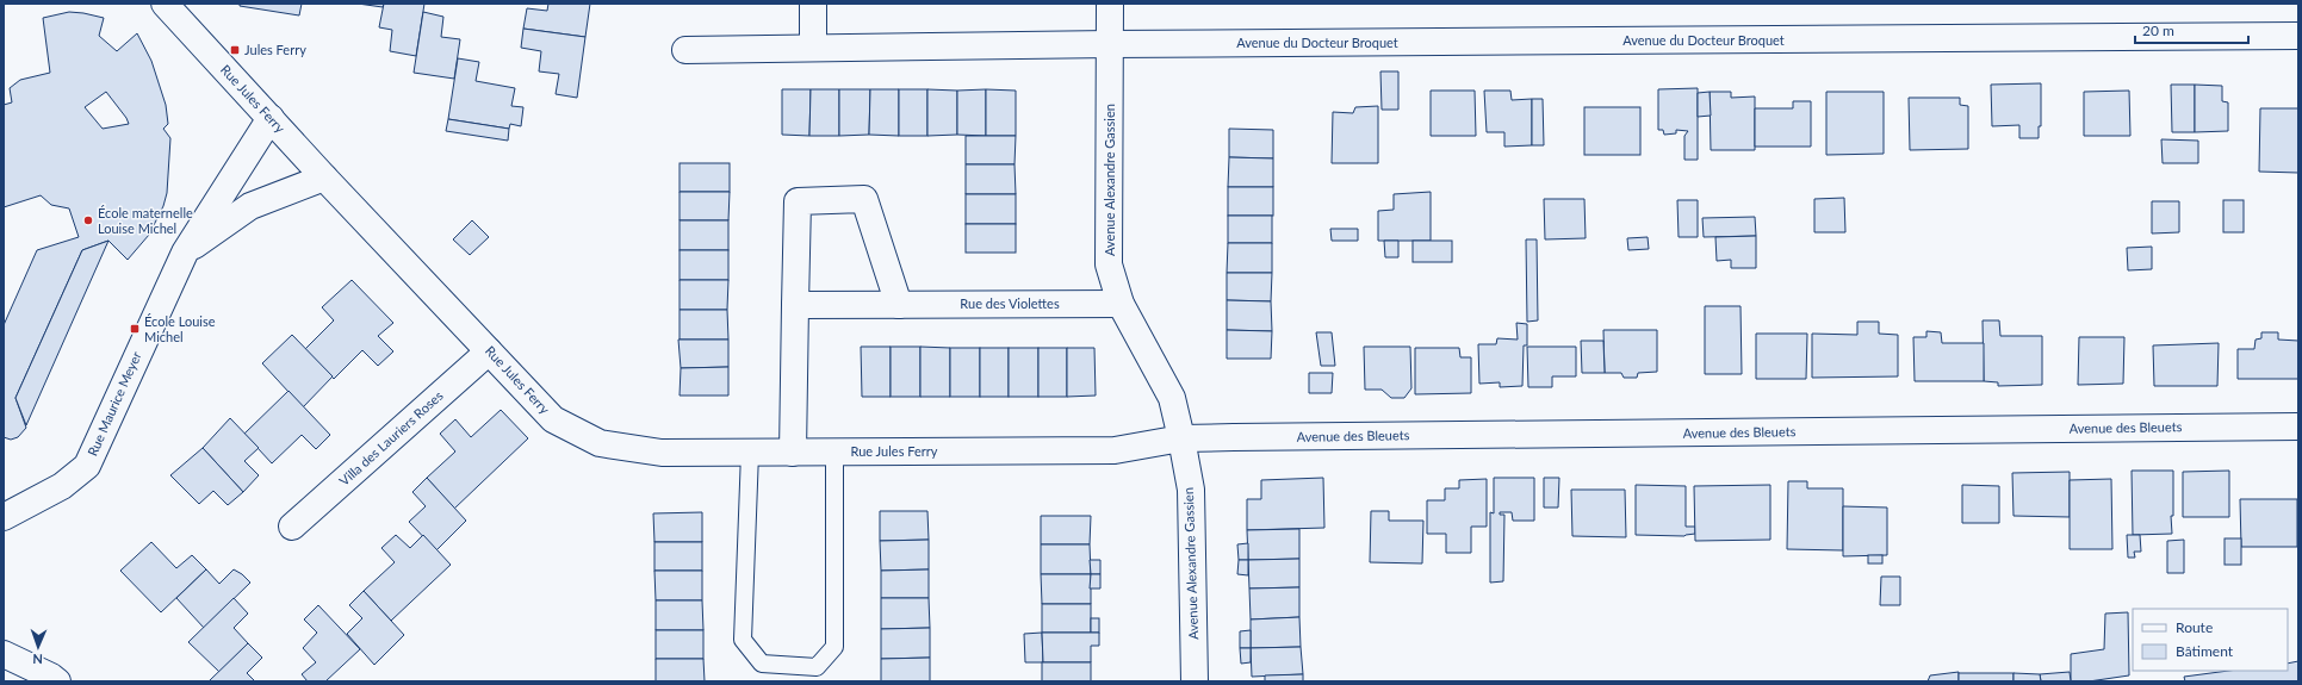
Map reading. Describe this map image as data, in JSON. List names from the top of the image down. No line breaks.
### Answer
{"streets":{"street":["Avenue du Docteur Broquet","Rue Jules Ferry","Avenue Alexandre Gassien","Rue des Violettes","Rue Maurice Meyer","Avenue des Bleuets","Villa des Lauriers Roses"]},"crossings":[["Avenue du Docteur Broquet","Avenue Alexandre Gassien"],["Rue Jules Ferry","Avenue Alexandre Gassien"],["Rue Jules Ferry","Rue Maurice Meyer"],["Rue Jules Ferry","Avenue des Bleuets"],["Rue Jules Ferry","Villa des Lauriers Roses"],["Avenue Alexandre Gassien","Rue des Violettes"],["Avenue Alexandre Gassien","Avenue des Bleuets"]],"places":{"transit":["Jules Ferry","École Louise Michel"],"other":["École maternelle Louise Michel"]},"legend":["Route","Bâtiment"],"scale_bar":"20 m","north":"bottom"}
